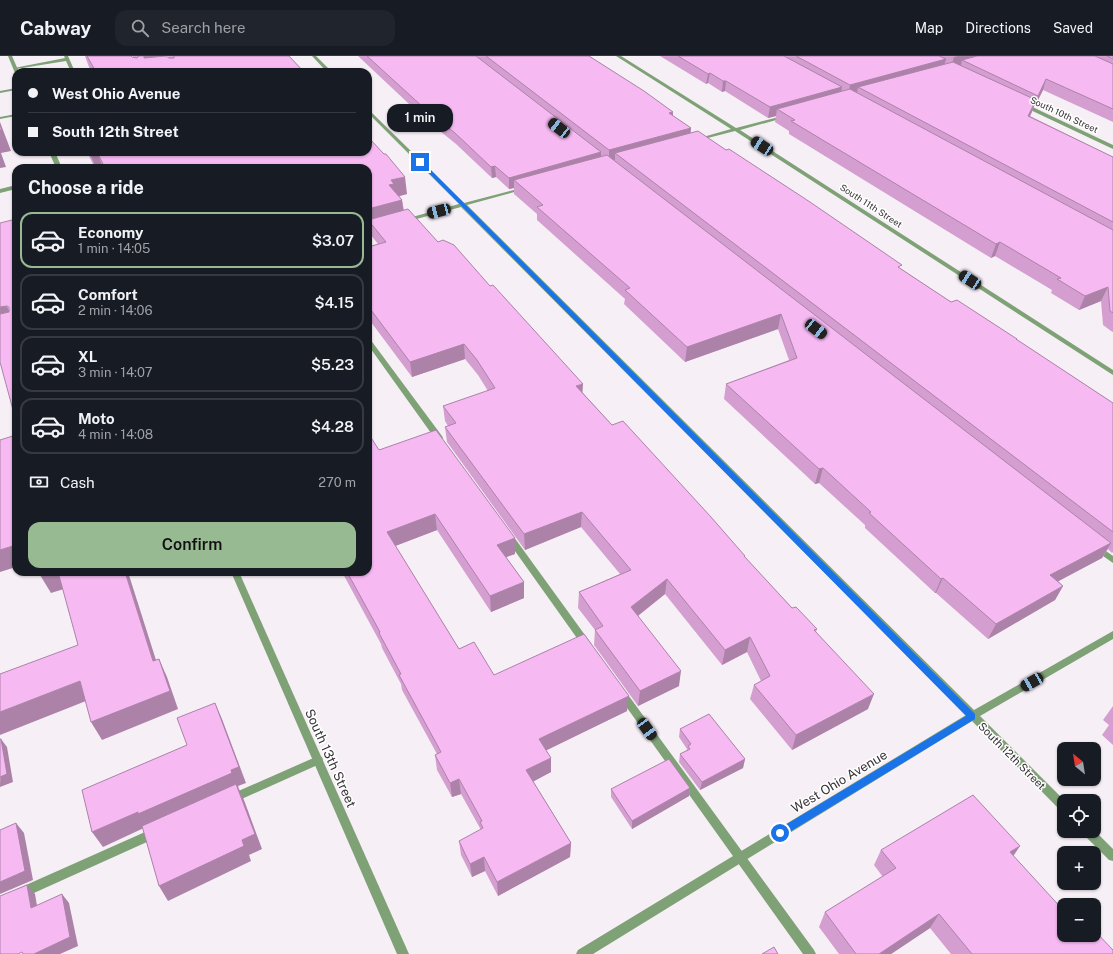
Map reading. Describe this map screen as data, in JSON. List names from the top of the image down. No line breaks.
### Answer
{"streets":{"street":["South 10th Street","South 11th Street","South 12th Street","South 13th Street","West Ohio Avenue"]},"crossings":[["South 12th Street","West Ohio Avenue"]],"north":"top left","page":{"header":"Cabway","search":"Search here","nav":["Map","Directions","Saved"],"banner":["West Ohio Avenue","South 12th Street"],"bubble":"1 min","heading":"Choose a ride","list":[{"name":"Economy","note":"1 min · 14:05","value":"$3.07"},{"name":"Comfort","note":"2 min · 14:06","value":"$4.15"},{"name":"XL","note":"3 min · 14:07","value":"$5.23"},{"name":"Moto","note":"4 min · 14:08","value":"$4.28"}],"pay":["Cash","270 m"],"buttons":"Confirm","map_buttons":["+","−"]}}
